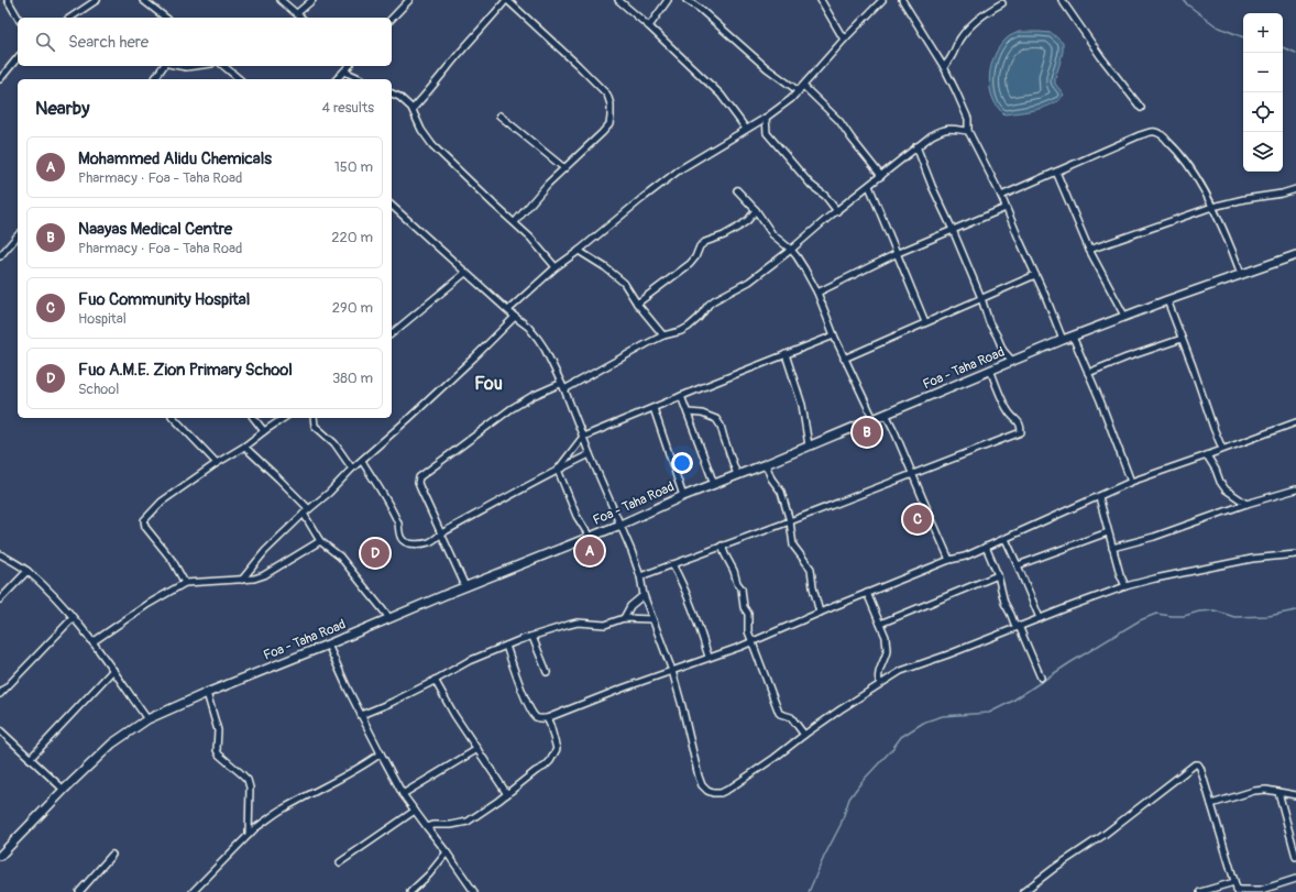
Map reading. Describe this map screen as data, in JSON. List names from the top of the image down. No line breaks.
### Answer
{"streets":{"street":["Foa - Taha Road"]},"districts":["Fou"],"page":{"map_buttons":["+","−"],"search":"Search here","heading":["Nearby","4 results"],"list":[{"mark":"A","name":"Mohammed Alidu Chemicals","note":"Pharmacy · Foa - Taha Road","value":"150 m"},{"mark":"B","name":"Naayas Medical Centre","note":"Pharmacy · Foa - Taha Road","value":"220 m"},{"mark":"C","name":"Fuo Community Hospital","note":"Hospital","value":"290 m"},{"mark":"D","name":"Fuo A.M.E. Zion Primary School","note":"School","value":"380 m"}],"pins":["B","C","A","D"]}}
